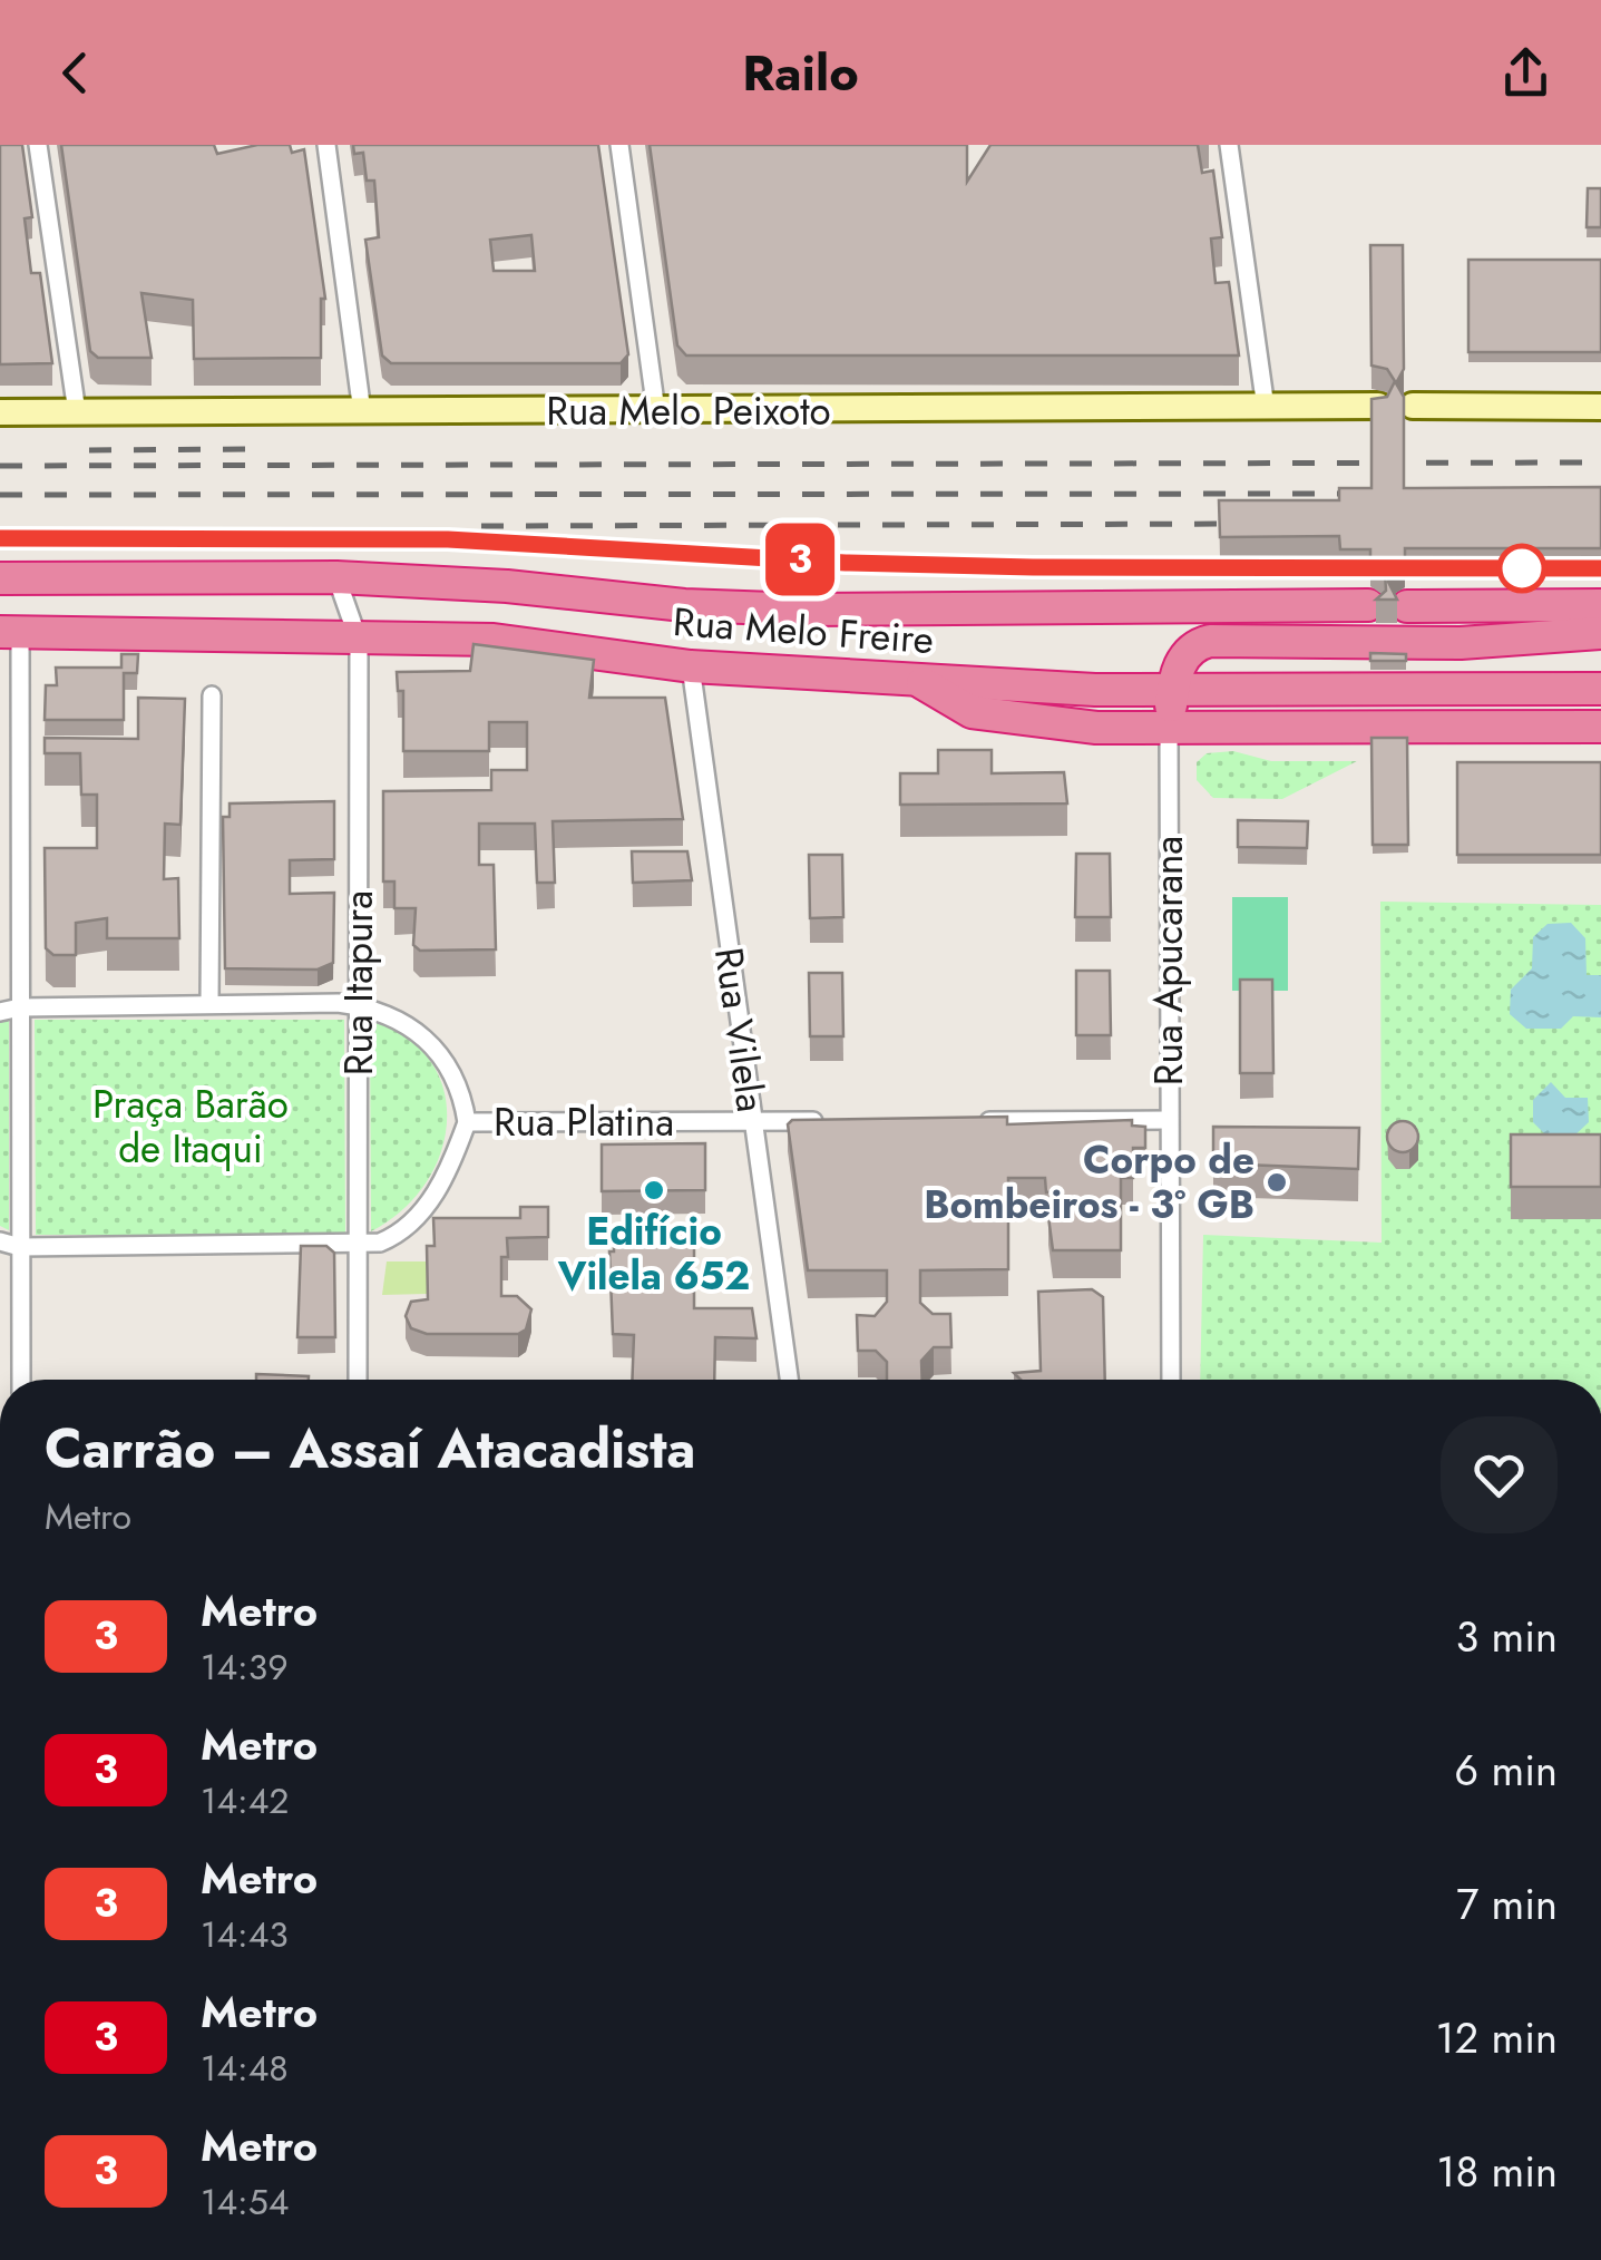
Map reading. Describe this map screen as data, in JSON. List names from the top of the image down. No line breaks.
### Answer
{"streets":{"highway":["Rua Melo Freire"],"main road":["Rua Melo Peixoto"],"street":["Rua Apucarana","Rua Itapura","Rua Vilela","Rua Platina"]},"crossings":[["Rua Melo Freire","Rua Itapura"],["Rua Melo Freire","Rua Vilela"],["Rua Vilela","Rua Platina"]],"parks":["Praça Barão de Itaqui"],"places":["Corpo de Bombeiros - 3º GB","Edifício Vilela 652"],"lines":["metro line 3"],"page":{"header":"Railo","on_map":"3","heading":["Carrão – Assaí Atacadista","Metro"],"list":[{"mark":"3","name":"Metro","note":"14:39","value":"3 min"},{"mark":"3","name":"Metro","note":"14:42","value":"6 min"},{"mark":"3","name":"Metro","note":"14:43","value":"7 min"},{"mark":"3","name":"Metro","note":"14:48","value":"12 min"},{"mark":"3","name":"Metro","note":"14:54","value":"18 min"}]}}
